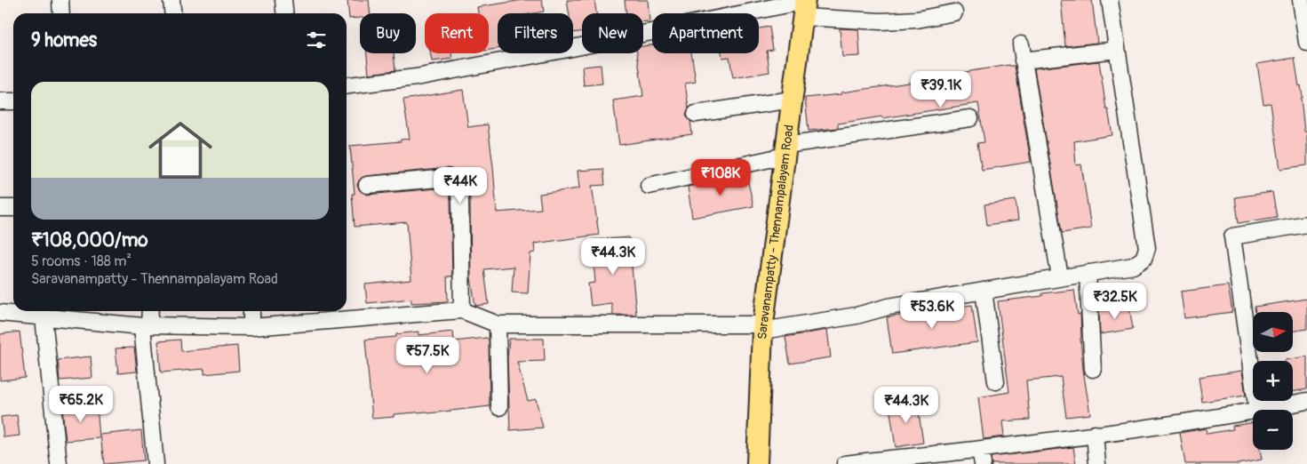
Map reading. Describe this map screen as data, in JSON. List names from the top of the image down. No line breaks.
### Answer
{"streets":{"main road":["Saravanampatty - Thennampalayam Road"]},"north":"right","page":{"chip":["Buy","Rent","Filters","New","Apartment"],"heading":"9 homes","list":[{"name":"₹108,000/mo","note":"5 rooms · 188 m² · Saravanampatty - Thennampalayam Road"}],"price":["₹39.1K","₹108K","₹44K","₹44.3K","₹32.5K","₹53.6K","₹57.5K","₹65.2K","₹44.3K"],"map_buttons":["+","−"]}}
